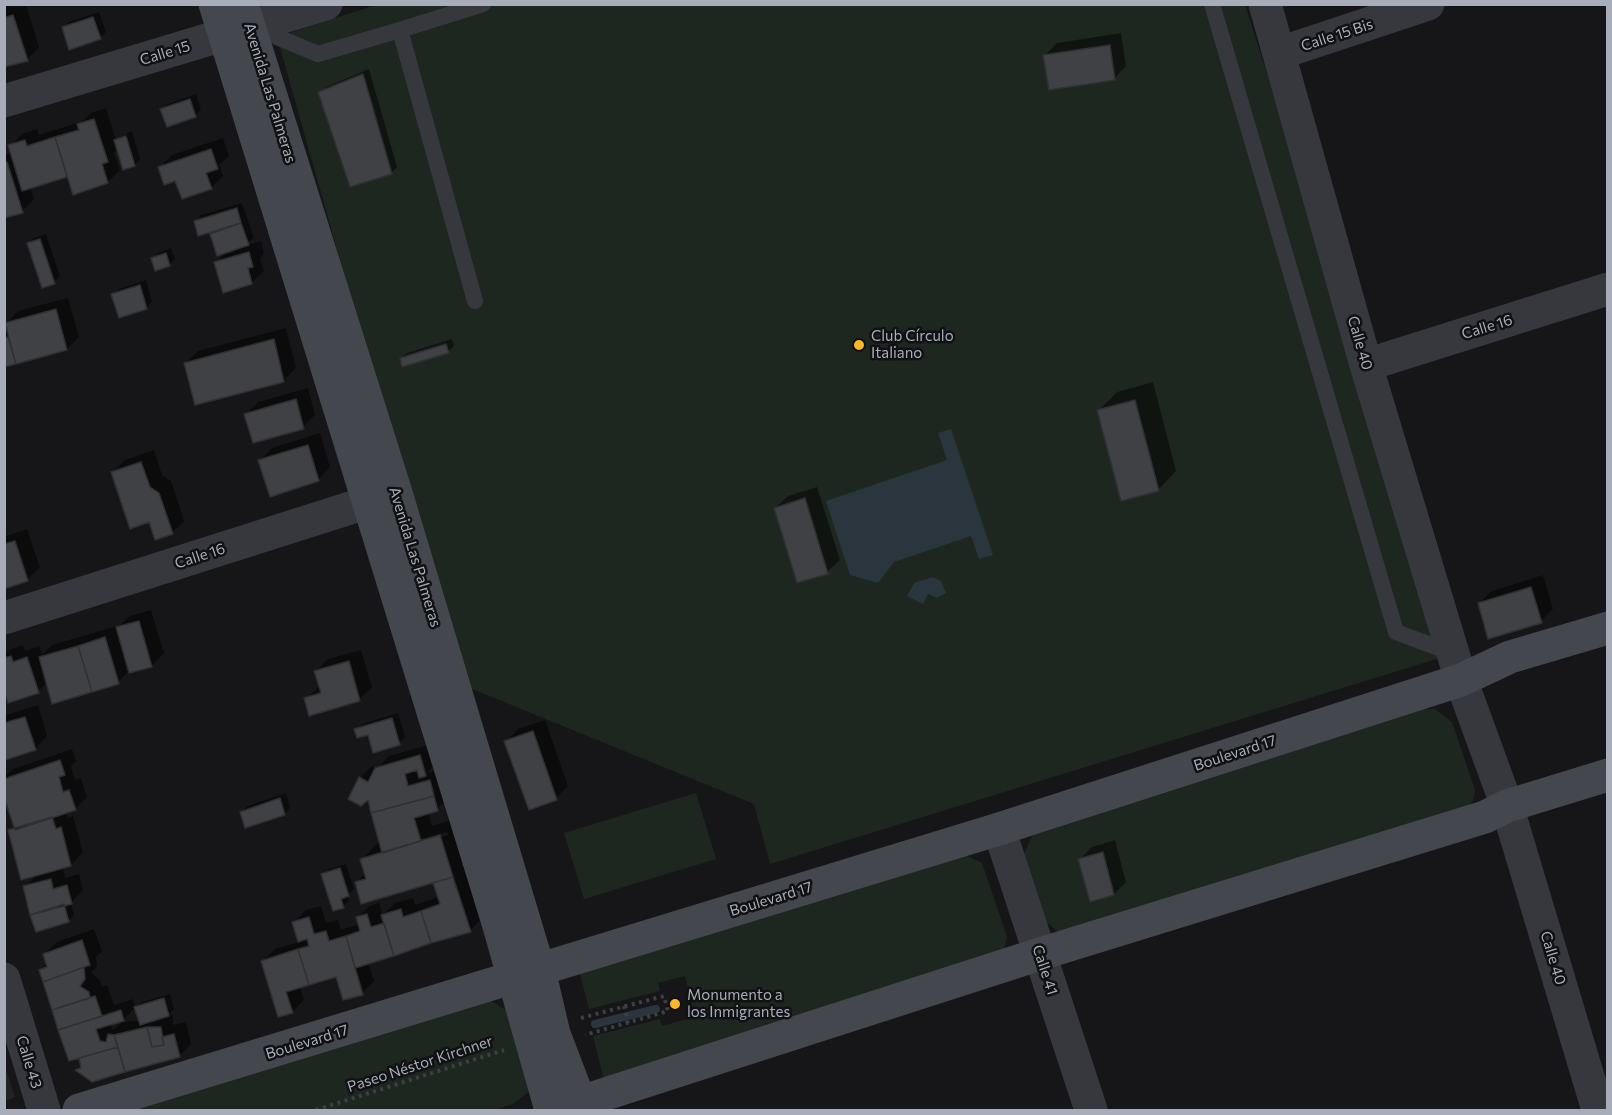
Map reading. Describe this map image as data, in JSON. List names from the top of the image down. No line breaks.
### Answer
{"streets":{"main road":["Avenida Las Palmeras","Boulevard 17"],"street":["Calle 15 Bis","Calle 15","Calle 16","Calle 40","Calle 41","Calle 43"],"path":["Paseo Néstor Kirchner"]},"crossings":[["Calle 15 Bis","Calle 40"],["Calle 15","Avenida Las Palmeras"],["Avenida Las Palmeras","Calle 16"],["Avenida Las Palmeras","Boulevard 17"],["Avenida Las Palmeras","Paseo Néstor Kirchner"],["Calle 16","Calle 40"],["Calle 40","Boulevard 17"],["Boulevard 17","Calle 41"]],"places":["Club Círculo Italiano","Monumento a los Inmigrantes"]}
